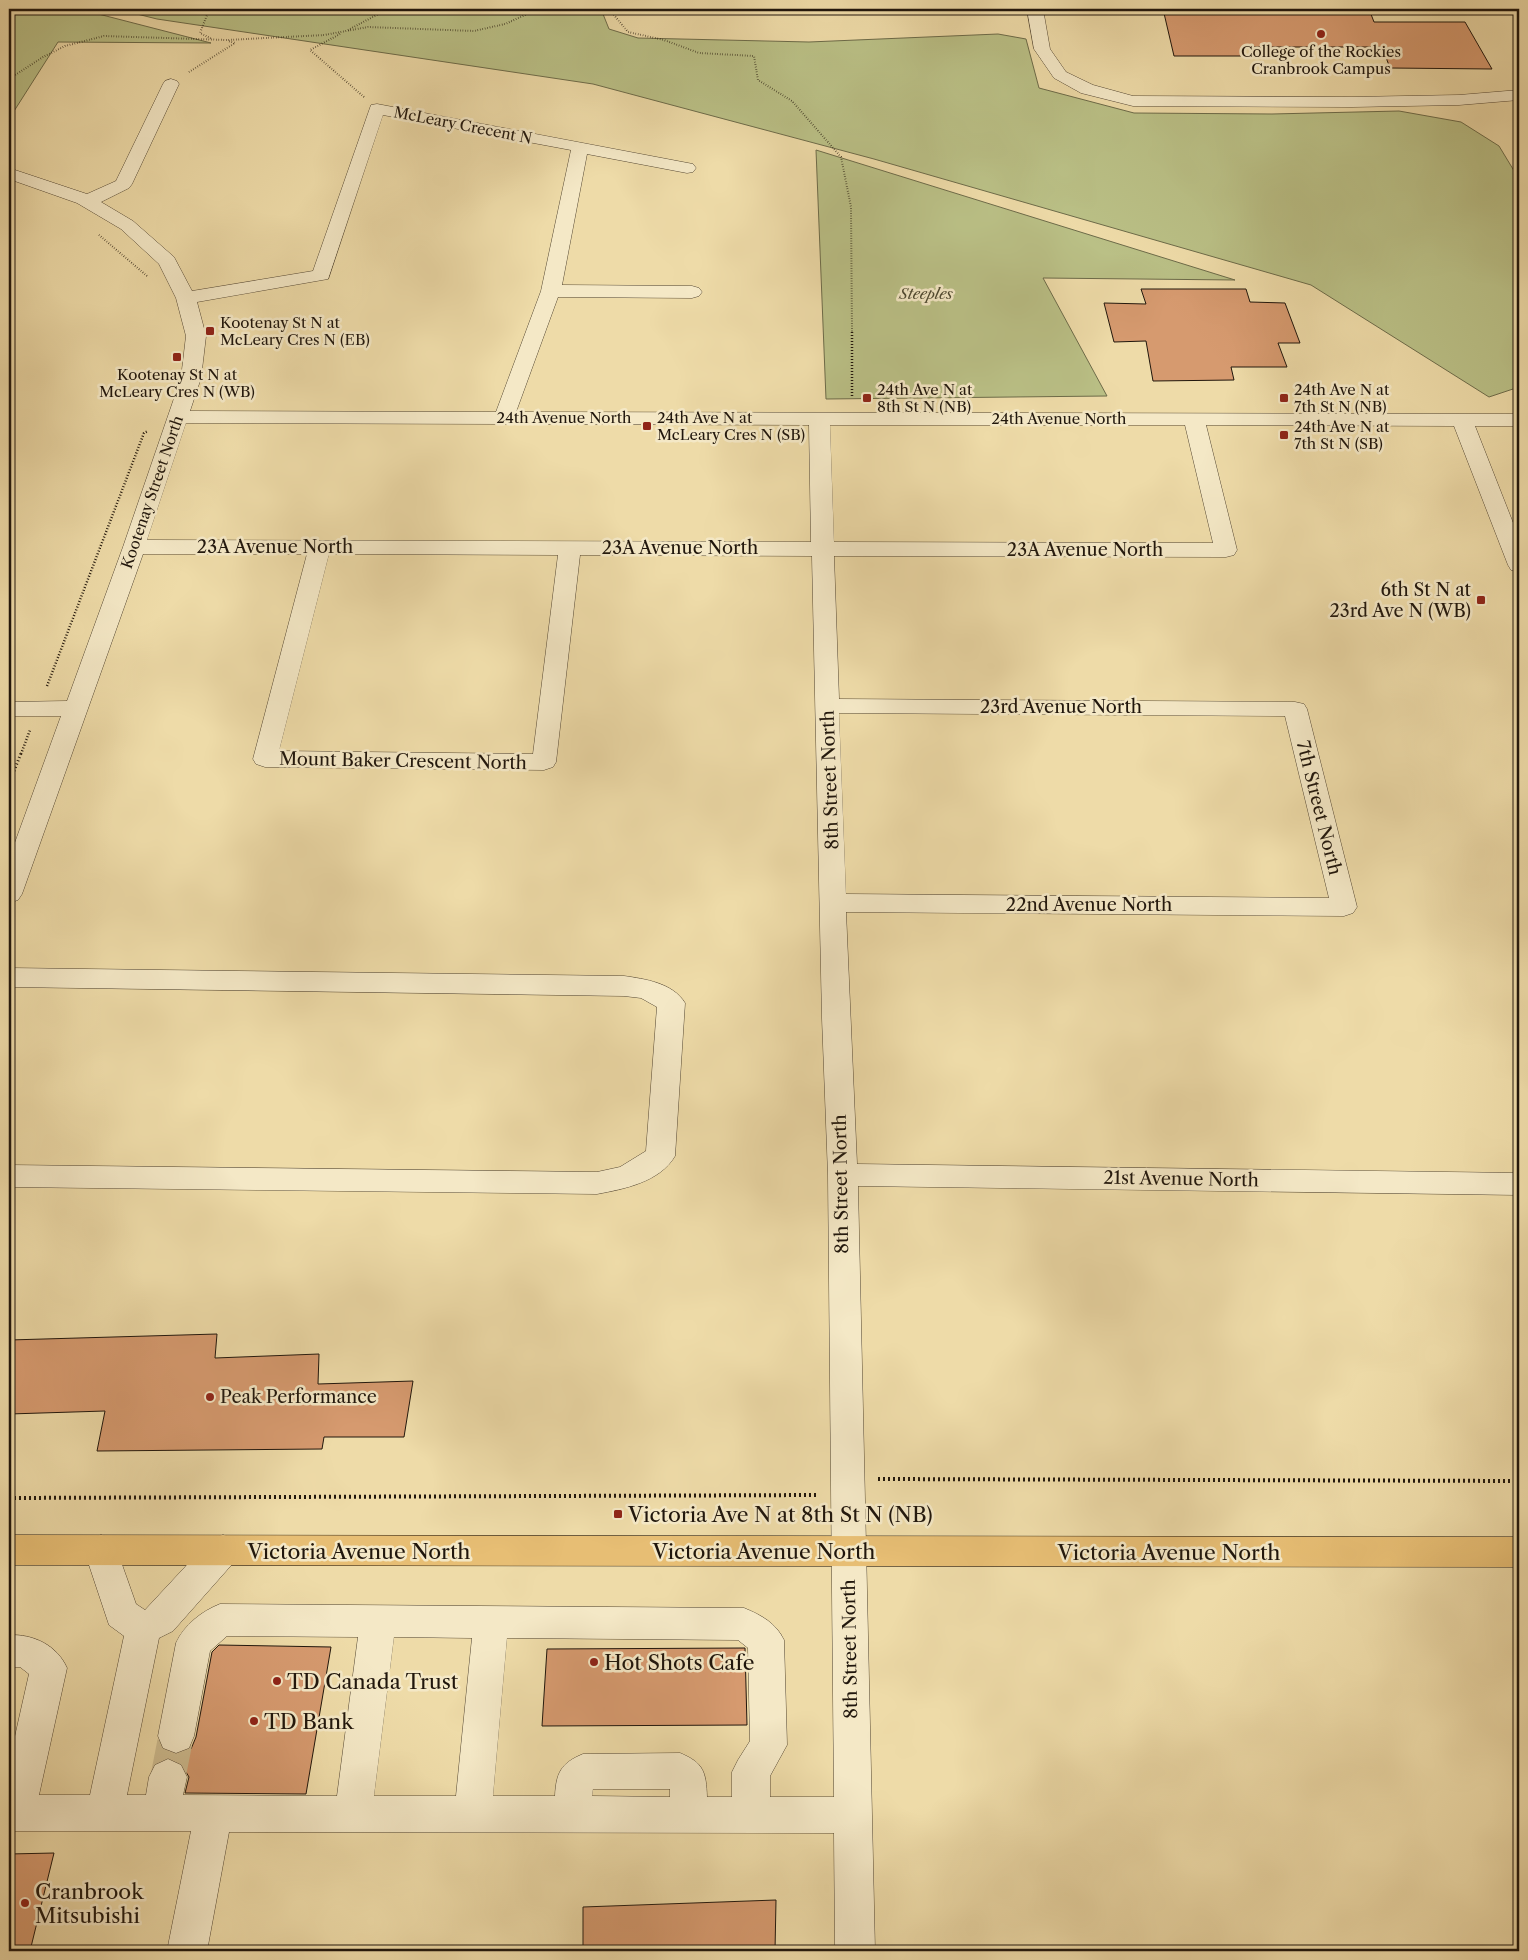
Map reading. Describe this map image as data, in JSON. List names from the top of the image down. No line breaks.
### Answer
{"streets":{"main road":["Victoria Avenue North"],"street":["McLeary Crecent N","24th Avenue North","Kootenay Street North","23A Avenue North","23rd Avenue North","Mount Baker Crescent North","8th Street North","7th Street North","22nd Avenue North","21st Avenue North"]},"crossings":[["McLeary Crecent N","Kootenay Street North"],["24th Avenue North","Kootenay Street North"],["24th Avenue North","23A Avenue North"],["24th Avenue North","8th Street North"],["Kootenay Street North","23A Avenue North"],["23A Avenue North","Mount Baker Crescent North"],["23A Avenue North","8th Street North"],["23rd Avenue North","8th Street North"],["23rd Avenue North","7th Street North"],["8th Street North","22nd Avenue North"],["8th Street North","21st Avenue North"],["8th Street North","Victoria Avenue North"],["7th Street North","22nd Avenue North"]],"parks":["Steeples"],"places":{"other":["College of the Rockies Cranbrook Campus","Peak Performance","Hot Shots Cafe","TD Canada Trust","TD Bank","Cranbrook Mitsubishi"],"transit":["Kootenay St N at McLeary Cres N (EB)","Kootenay St N at McLeary Cres N (WB)","24th Ave N at 8th St N (NB)","24th Ave N at 7th St N (NB)","24th Ave N at McLeary Cres N (SB)","24th Ave N at 7th St N (SB)","6th St N at 23rd Ave N (WB)","Victoria Ave N at 8th St N (NB)"]}}
